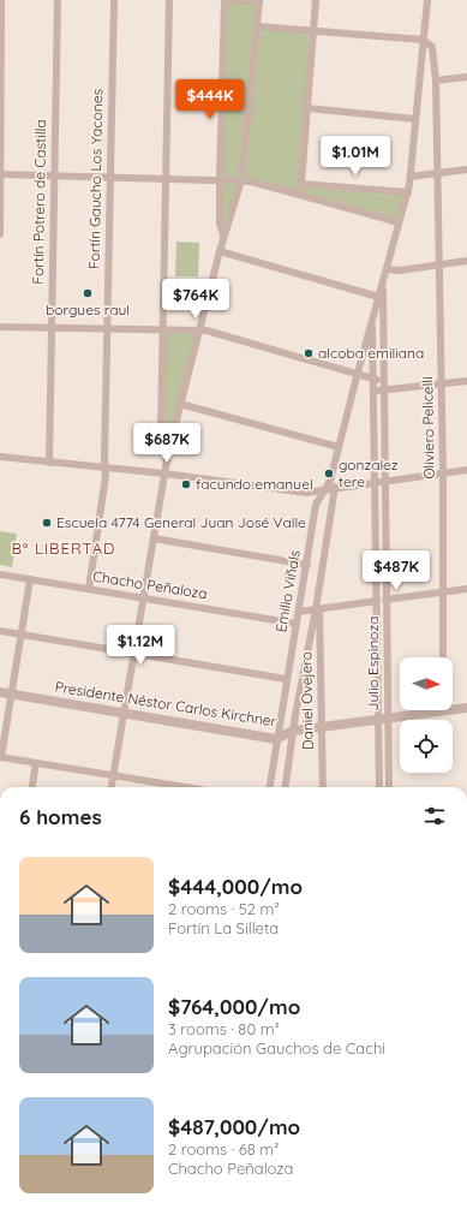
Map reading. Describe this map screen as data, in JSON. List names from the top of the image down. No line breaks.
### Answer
{"streets":{"street":["Fortín Gaucho Los Yacones","Fortín Potrero de Castilla","Oliviero Pelicelli","Chacho Peñaloza","Emilio Viñals","Julio Espinoza","Daniel Ovejero","Presidente Néstor Carlos Kirchner"]},"crossings":[["Fortín Gaucho Los Yacones","Chacho Peñaloza"],["Chacho Peñaloza","Emilio Viñals"],["Emilio Viñals","Julio Espinoza"],["Emilio Viñals","Daniel Ovejero"],["Emilio Viñals","Presidente Néstor Carlos Kirchner"],["Julio Espinoza","Presidente Néstor Carlos Kirchner"],["Daniel Ovejero","Presidente Néstor Carlos Kirchner"]],"districts":["B° LIBERTAD"],"places":["borgues raul","alcoba emiliana","gonzalez tere","facundo emanuel","Escuela 4774 General Juan José Valle"],"north":"right","page":{"price":["$444K","$1.01M","$764K","$687K","$487K","$1.12M"],"heading":"6 homes","list":[{"name":"$444,000/mo","note":"2 rooms · 52 m² · Fortín La Silleta"},{"name":"$764,000/mo","note":"3 rooms · 80 m² · Agrupación Gauchos de Cachi"},{"name":"$487,000/mo","note":"2 rooms · 68 m² · Chacho Peñaloza"}]}}
